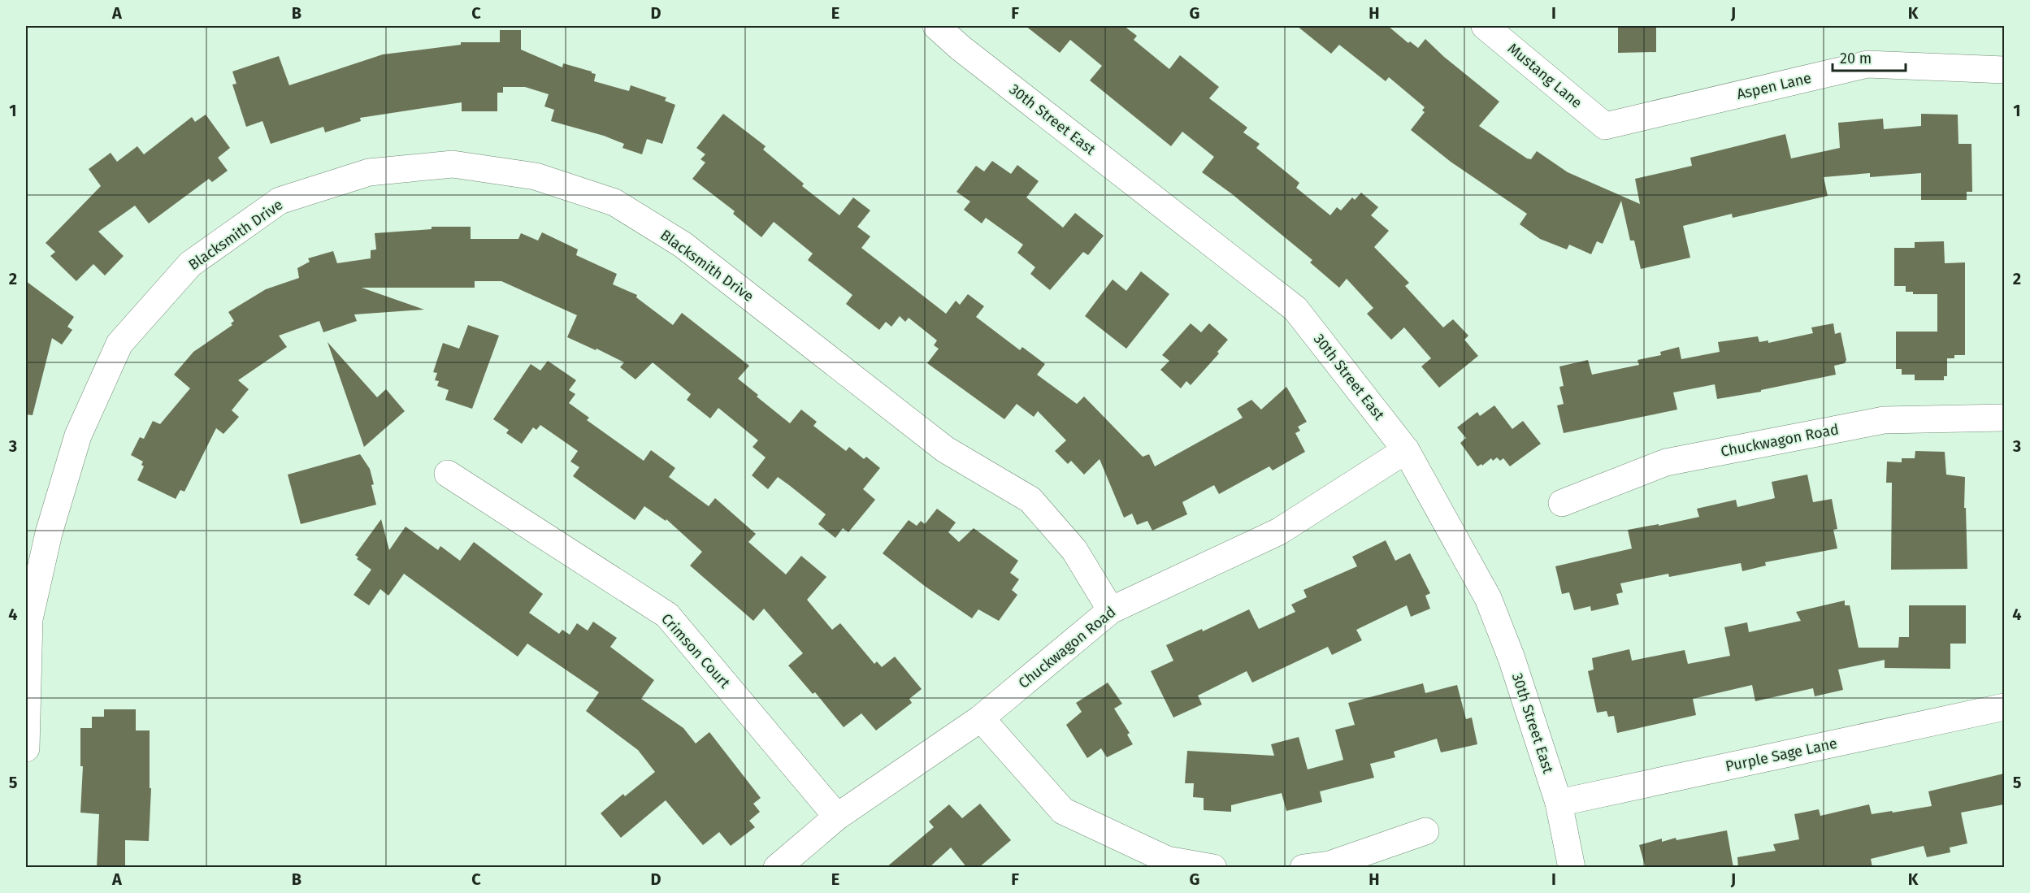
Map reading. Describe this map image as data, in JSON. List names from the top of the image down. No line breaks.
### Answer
{"streets":{"street":["Mustang Lane","Aspen Lane","30th Street East","Blacksmith Drive","Chuckwagon Road","Crimson Court","Purple Sage Lane"]},"crossings":[["Mustang Lane","Aspen Lane"],["30th Street East","Chuckwagon Road"],["30th Street East","Purple Sage Lane"],["Blacksmith Drive","Chuckwagon Road"],["Chuckwagon Road","Crimson Court"]],"scale_bar":"20 m","grid":{"columns":["A","B","C","D","E","F","G","H","I","J","K"],"rows":["1","2","3","4","5"]}}
